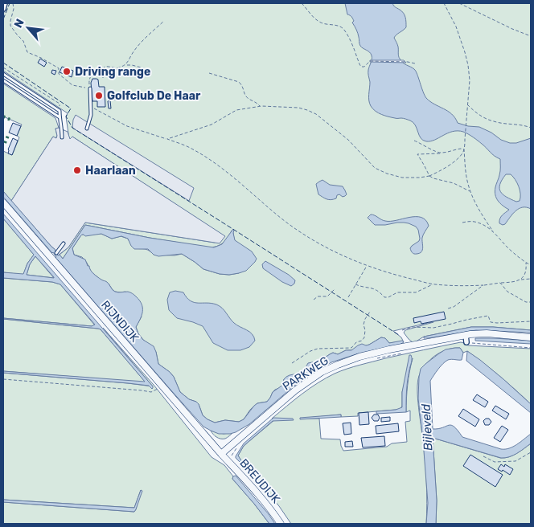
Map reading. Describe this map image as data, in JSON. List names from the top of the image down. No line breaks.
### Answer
{"streets":{"street":["RIJNDIJK","PARKWEG","BREUDIJK"]},"crossings":[["RIJNDIJK","PARKWEG"],["RIJNDIJK","BREUDIJK"],["PARKWEG","BREUDIJK"]],"water":["Bijleveld"],"places":["Driving range","Golfclub De Haar","Haarlaan"],"north":"top left"}
